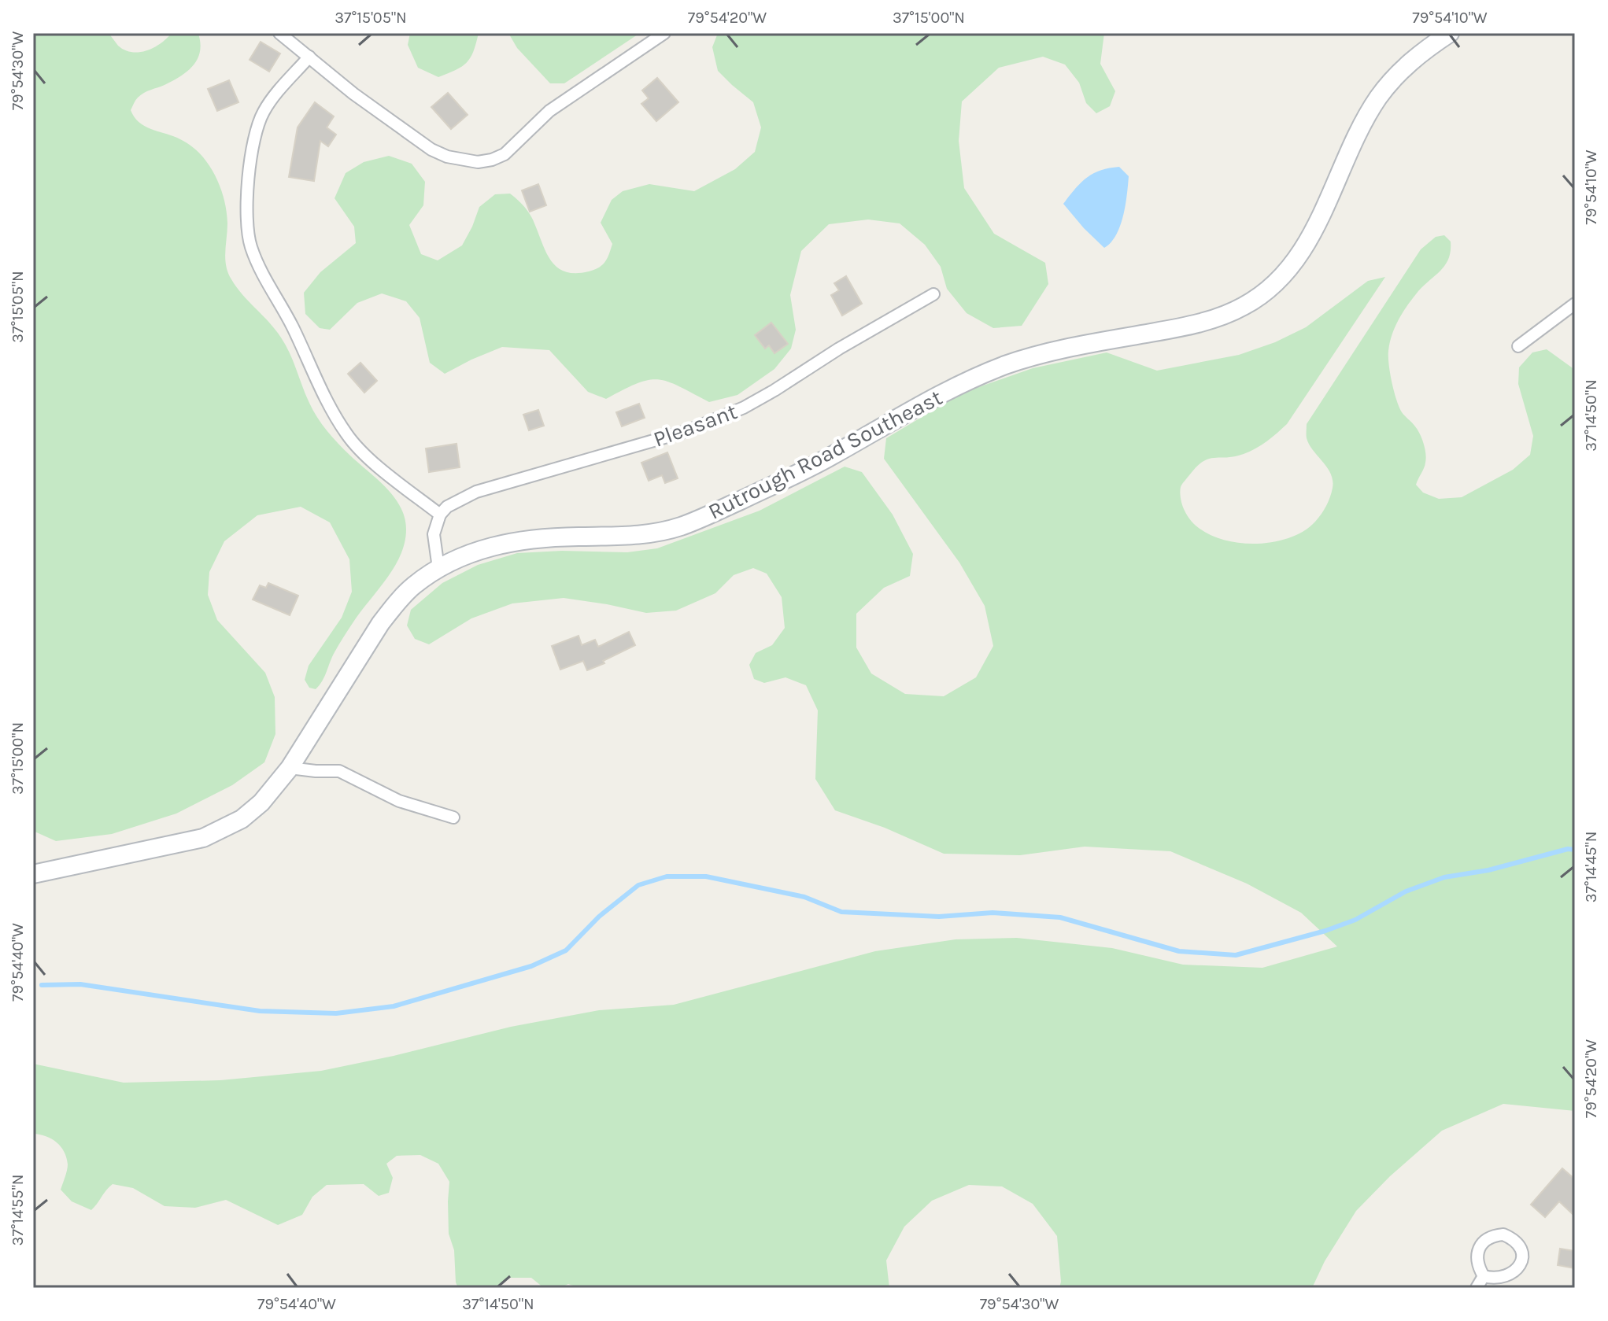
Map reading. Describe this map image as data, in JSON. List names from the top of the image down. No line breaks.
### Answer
{"streets":{"street":["Pleasant","Rutrough Road Southeast"]},"coordinates":["37°15'05\"N","79°54'20\"W","37°15'00\"N","79°54'10\"W","79°54'30\"W","37°14'50\"N","37°14'45\"N","79°54'40\"W","37°14'55\"N"]}
